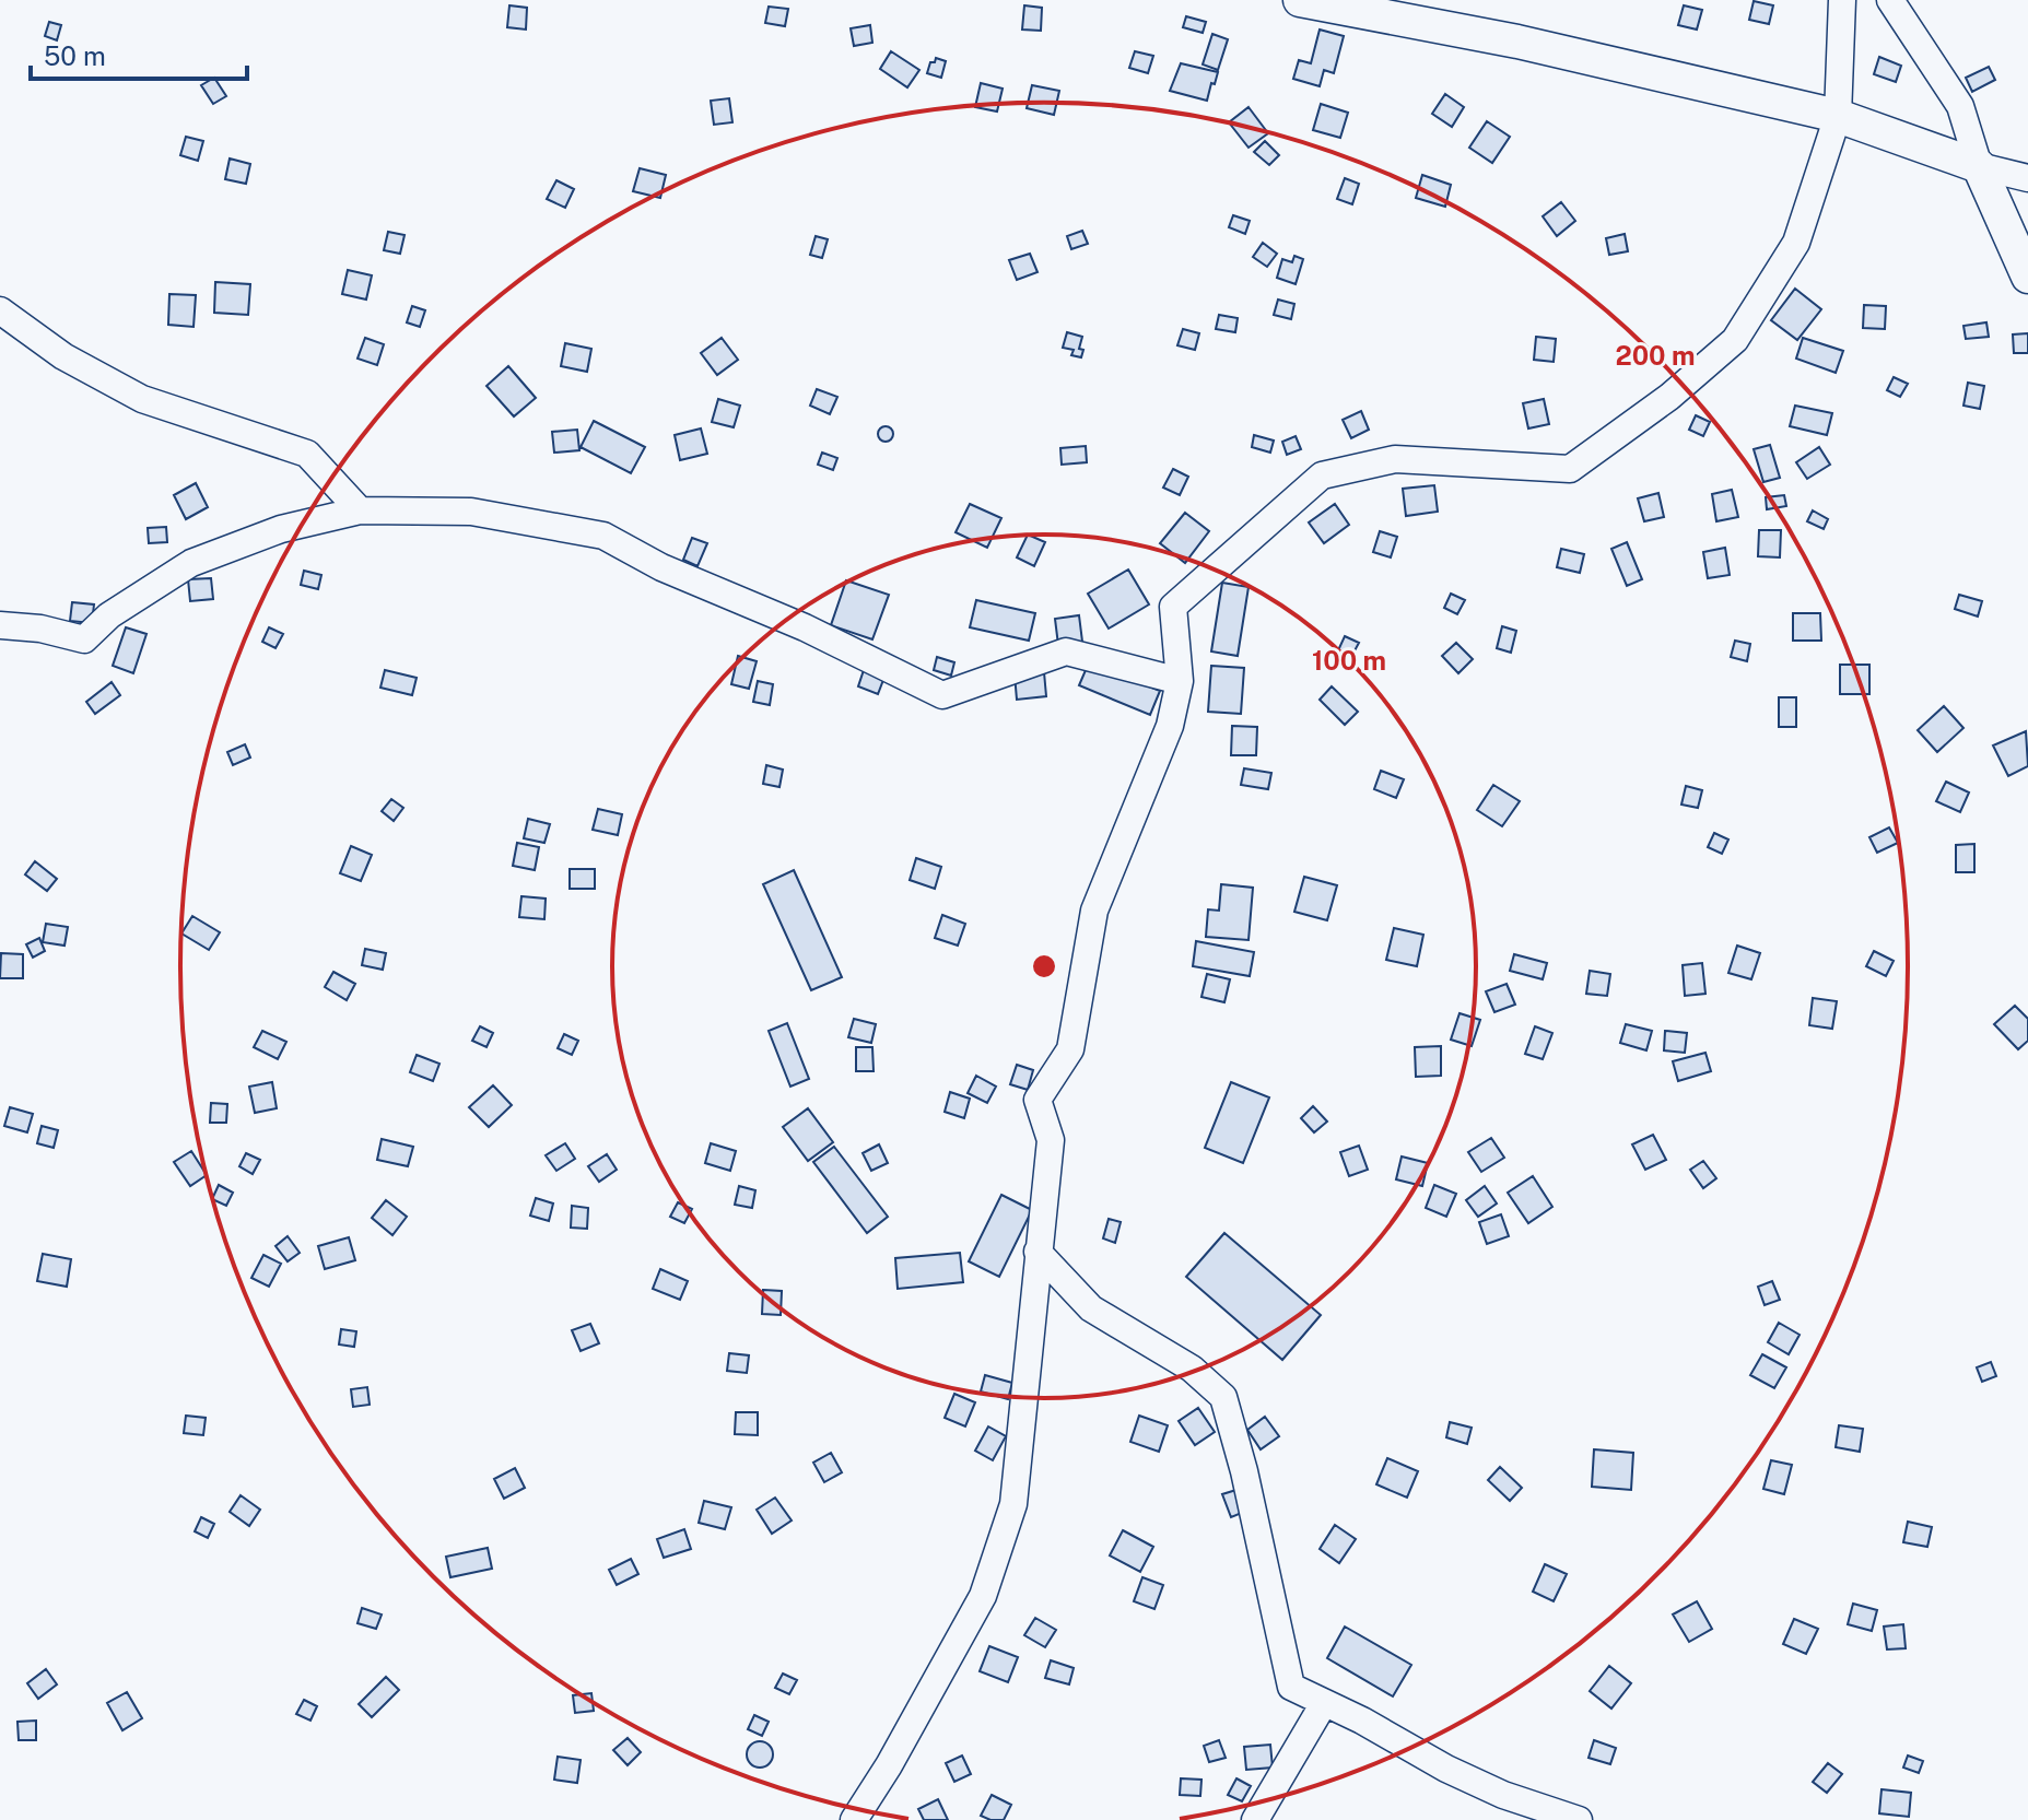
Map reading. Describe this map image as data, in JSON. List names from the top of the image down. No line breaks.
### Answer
{"scale_bar":"50 m","rings":["200 m","100 m"]}
